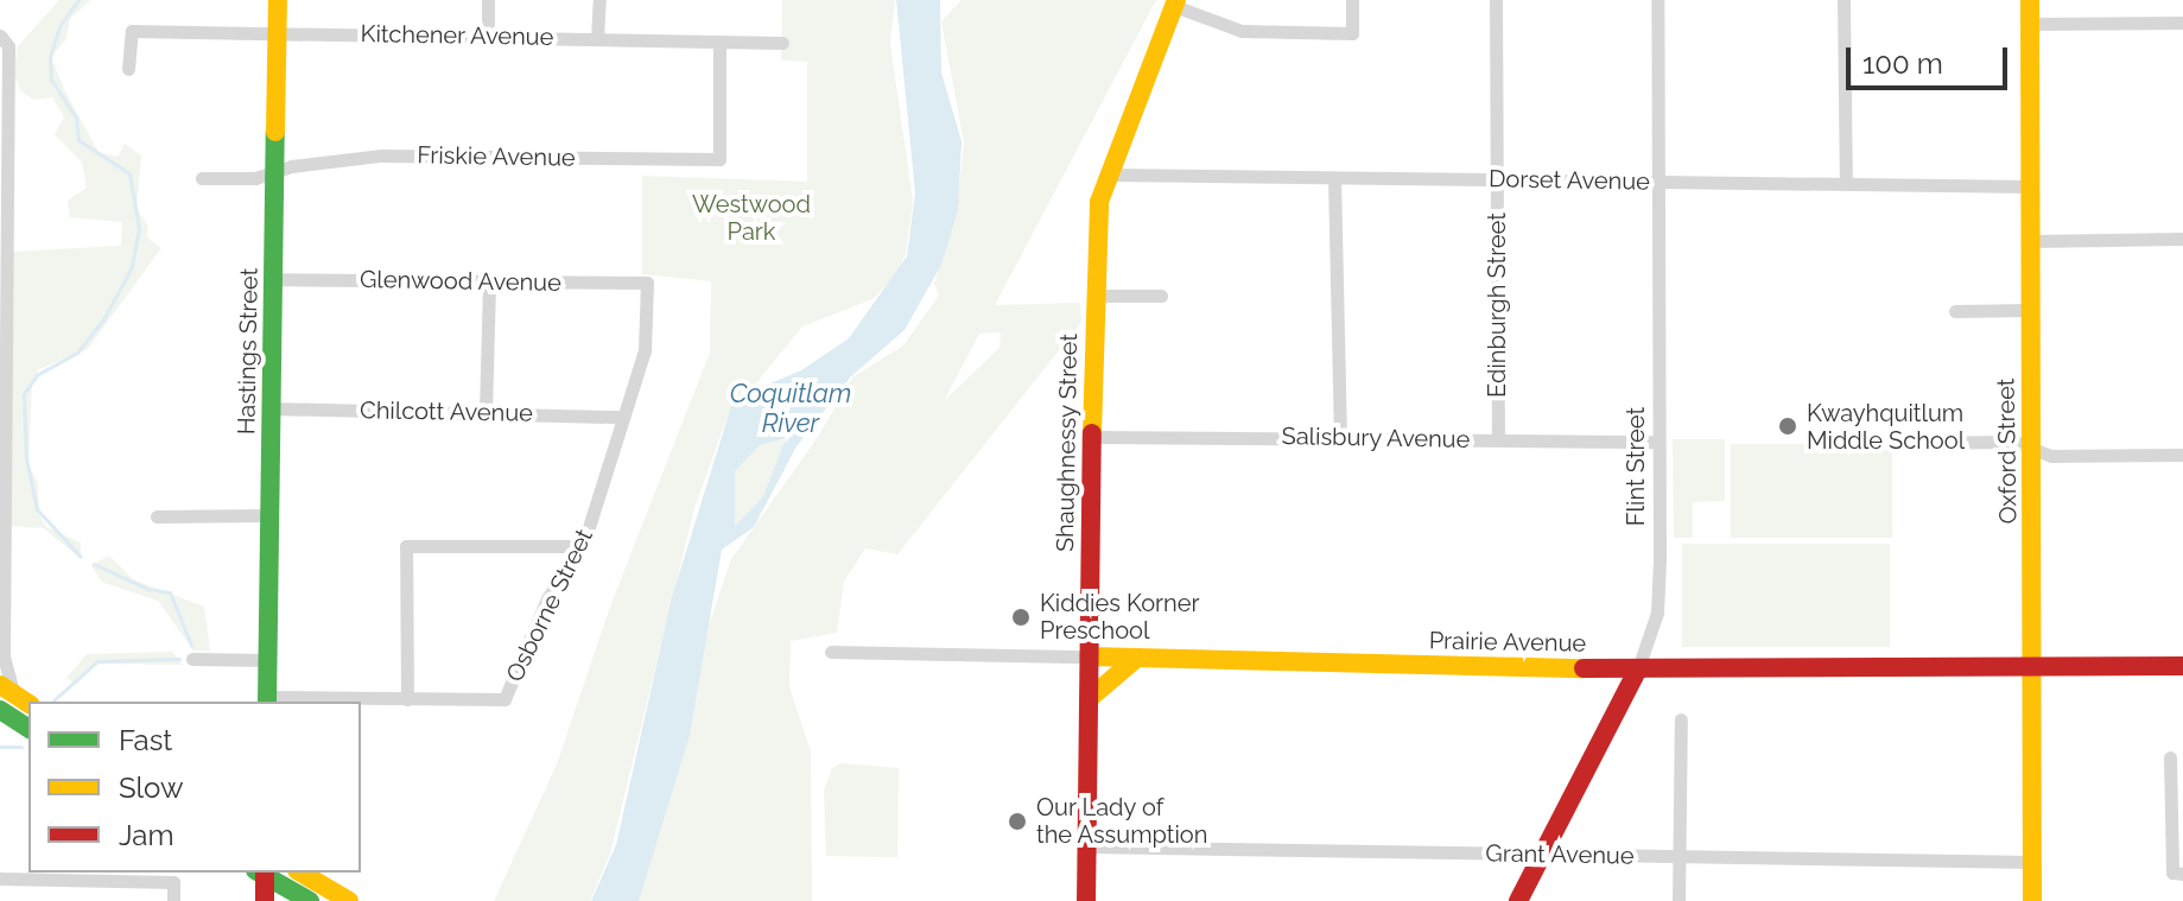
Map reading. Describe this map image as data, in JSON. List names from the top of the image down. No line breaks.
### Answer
{"streets":{"main road":["Hastings Street","Shaughnessy Street","Oxford Street","Flint Street","Prairie Avenue"],"street":["Kitchener Avenue","Friskie Avenue","Dorset Avenue","Glenwood Avenue","Edinburgh Street","Chilcott Avenue","Salisbury Avenue","Osborne Street","Grant Avenue"]},"crossings":[["Kitchener Avenue","Friskie Avenue"],["Kitchener Avenue","Hastings Street"],["Friskie Avenue","Hastings Street"],["Dorset Avenue","Edinburgh Street"],["Dorset Avenue","Shaughnessy Street"],["Dorset Avenue","Oxford Street"],["Dorset Avenue","Flint Street"],["Glenwood Avenue","Hastings Street"],["Glenwood Avenue","Osborne Street"],["Edinburgh Street","Salisbury Avenue"],["Hastings Street","Chilcott Avenue"],["Hastings Street","Osborne Street"],["Chilcott Avenue","Osborne Street"],["Salisbury Avenue","Shaughnessy Street"],["Salisbury Avenue","Flint Street"],["Shaughnessy Street","Prairie Avenue"],["Shaughnessy Street","Grant Avenue"],["Oxford Street","Prairie Avenue"],["Oxford Street","Grant Avenue"],["Flint Street","Prairie Avenue"],["Flint Street","Grant Avenue"]],"water":["Coquitlam River"],"parks":["Westwood Park"],"places":["Kwayhquitlum Middle School","Kiddies Korner Preschool","Our Lady of the Assumption"],"legend":["Fast","Slow","Jam"],"scale_bar":"100 m"}
